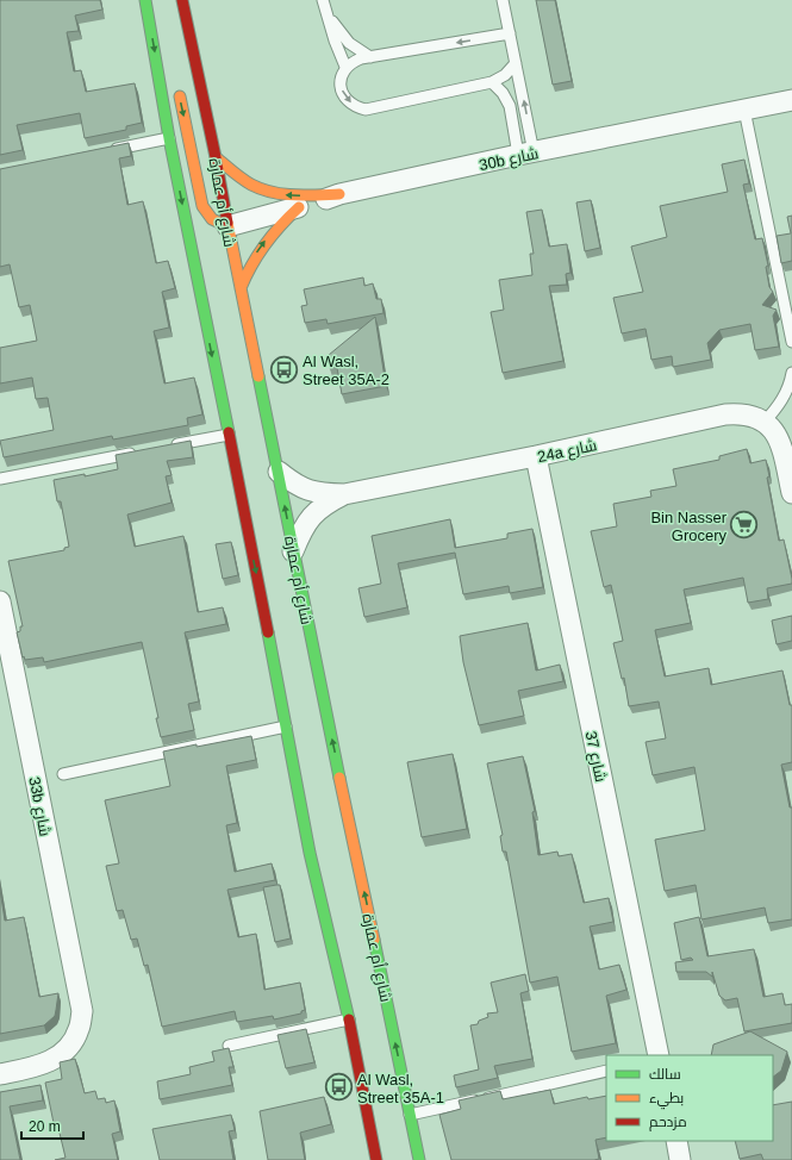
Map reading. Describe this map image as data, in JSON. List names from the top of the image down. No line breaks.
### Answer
{"streets":{"street":["30b شارع","شارع أم عمارة","24a شارع","شارع 37","33b شارع"]},"crossings":[["30b شارع","شارع أم عمارة"],["شارع أم عمارة","24a شارع"],["24a شارع","شارع 37"]],"places":{"bus stop":["Al Wasl, Street 35A-2","Al Wasl, Street 35A-1"],"supermarket":["Bin Nasser Grocery"]},"legend":["سالك","بطيء","مزدحم"],"scale_bar":"20 m"}
